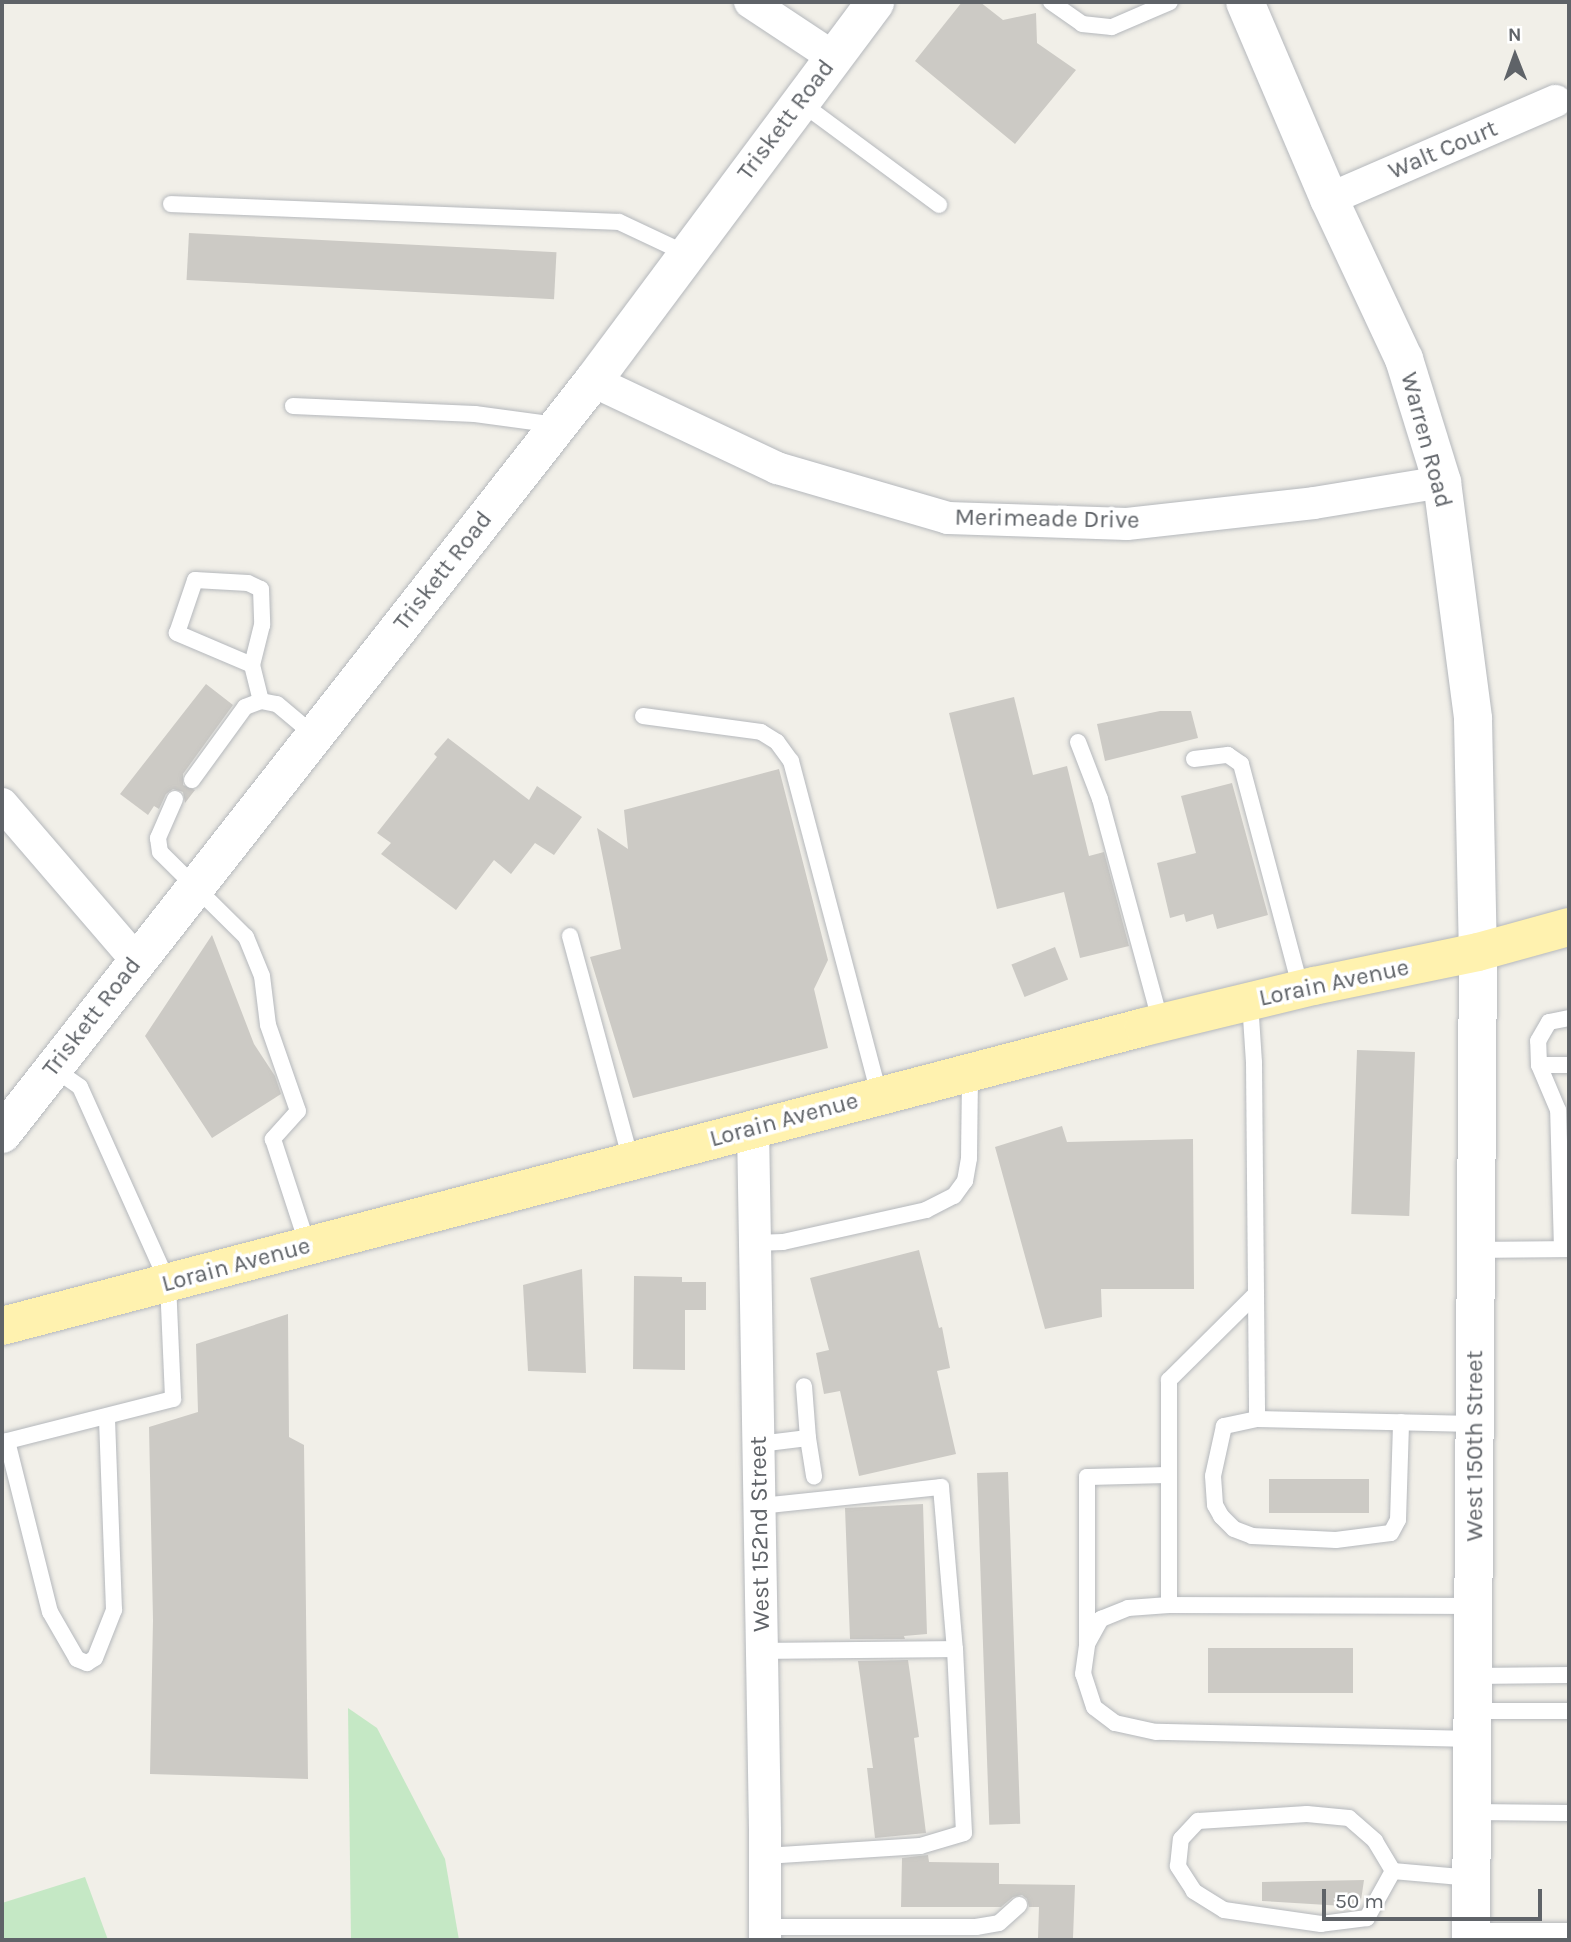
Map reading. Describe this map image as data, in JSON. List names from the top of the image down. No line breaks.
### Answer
{"streets":{"main road":["Triskett Road","Warren Road","Lorain Avenue","West 150th Street"],"street":["Walt Court","Merimeade Drive","West 152nd Street"]},"crossings":[["Triskett Road","Merimeade Drive"],["Walt Court","Warren Road"],["Warren Road","Merimeade Drive"],["Warren Road","Lorain Avenue"],["Warren Road","West 150th Street"],["Lorain Avenue","West 150th Street"],["Lorain Avenue","West 152nd Street"]],"scale_bar":"50 m","north":"top"}
